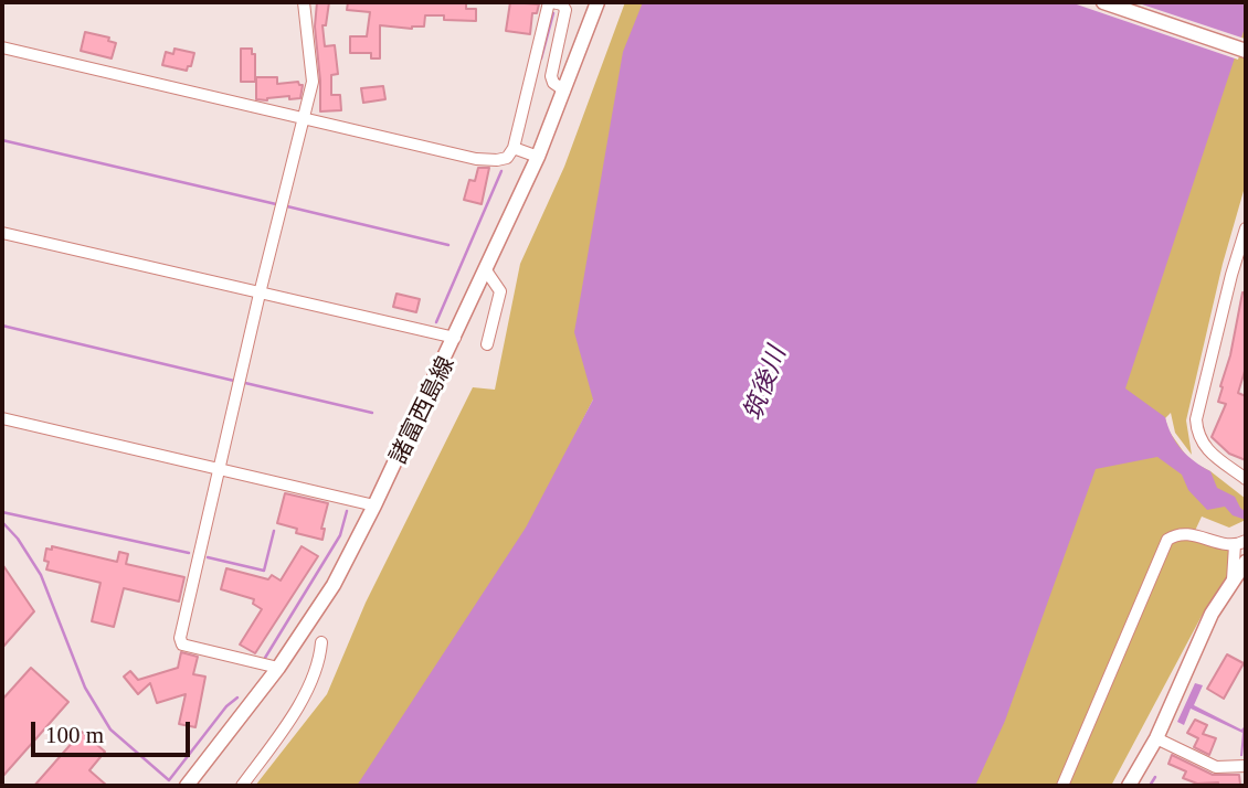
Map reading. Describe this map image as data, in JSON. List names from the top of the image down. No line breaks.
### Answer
{"streets":{"main road":["諸富西島線"]},"water":["筑後川"],"scale_bar":"100 m"}
